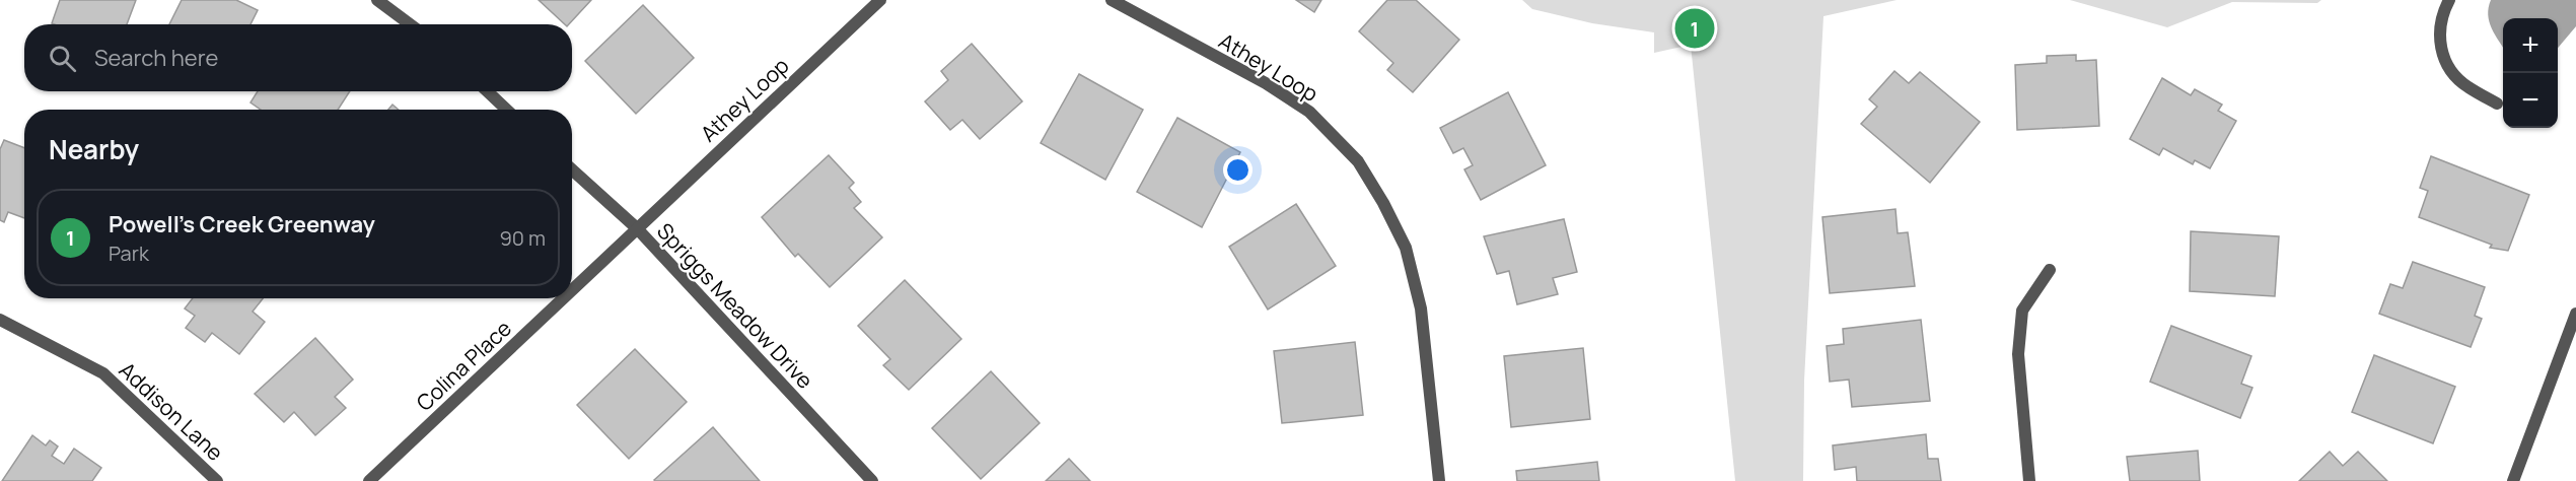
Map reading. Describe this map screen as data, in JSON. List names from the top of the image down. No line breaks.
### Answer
{"streets":{"street":["Athey Loop","Spriggs Meadow Drive","Colina Place","Addison Lane"]},"crossings":[["Athey Loop","Spriggs Meadow Drive"],["Athey Loop","Colina Place"],["Spriggs Meadow Drive","Colina Place"]],"page":{"pins":"1","map_buttons":["+","−"],"search":"Search here","heading":"Nearby","list":[{"mark":"1","name":"Powell's Creek Greenway","note":"Park","value":"90 m"}]}}
